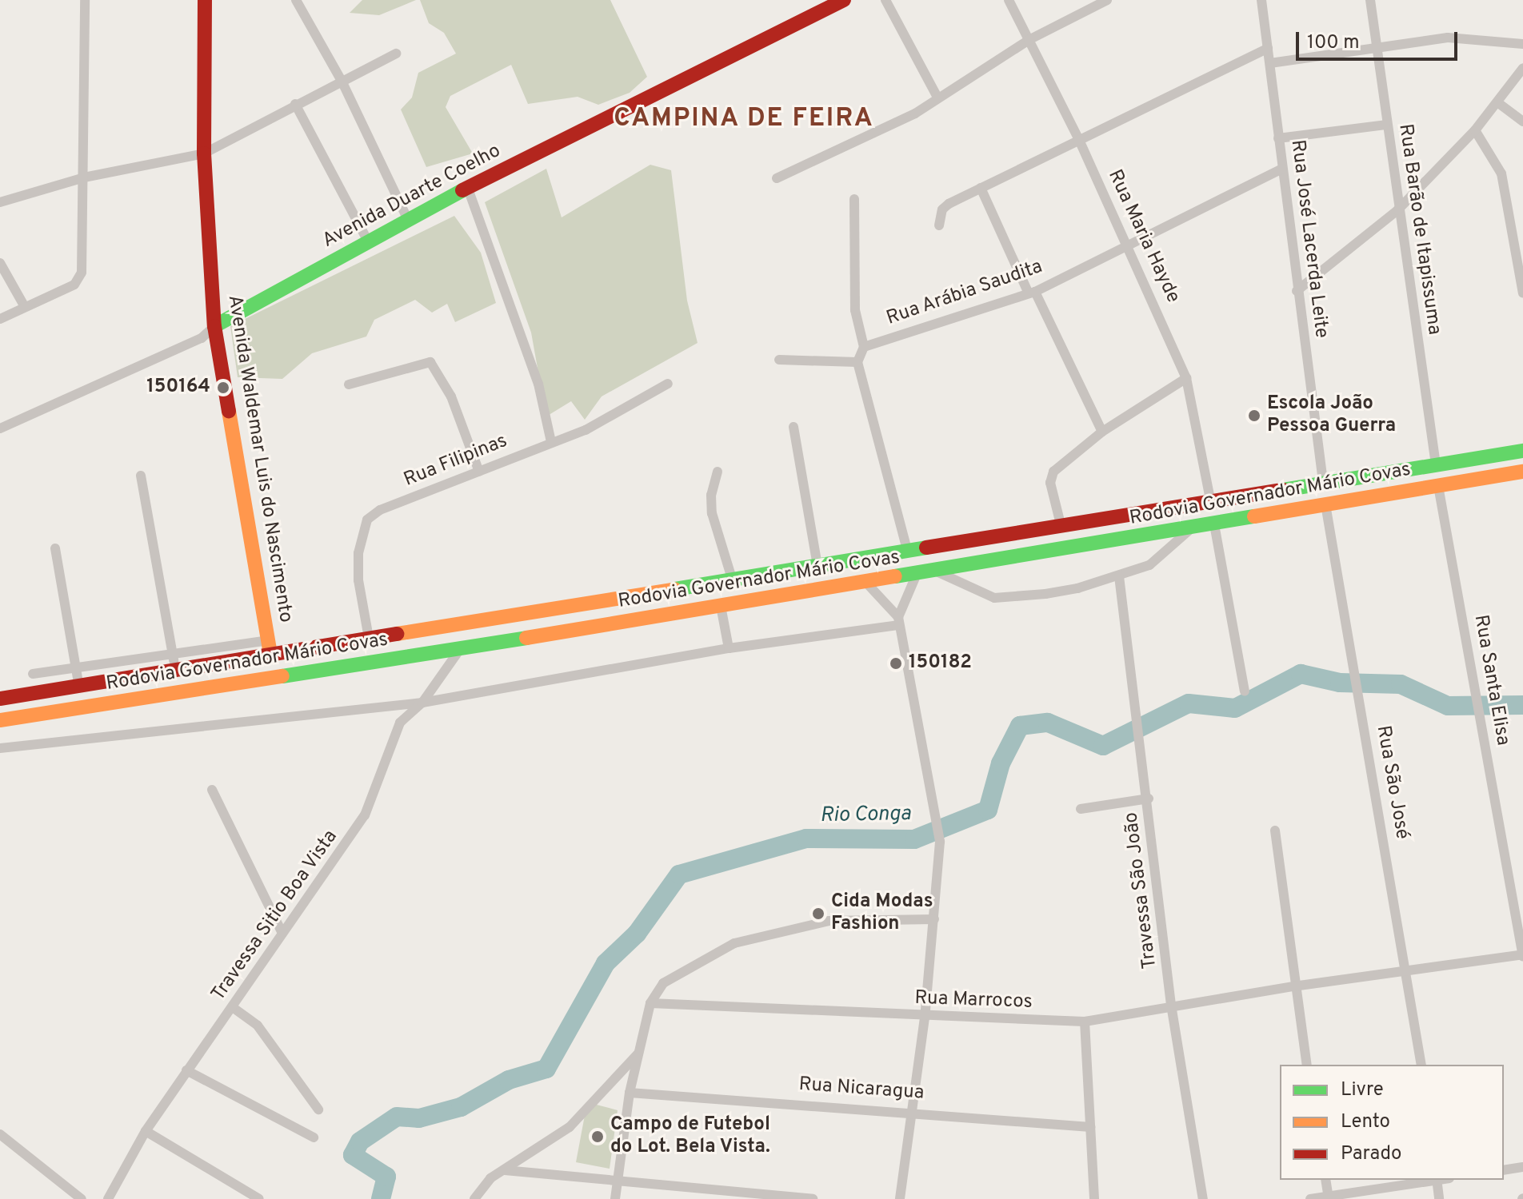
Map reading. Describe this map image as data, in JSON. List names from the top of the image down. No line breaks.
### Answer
{"streets":{"main road":["Avenida Duarte Coelho","Avenida Waldemar Luis do Nascimento","Rodovia Governador Mário Covas"],"street":["Rua Barão de Itapissuma","Rua Maria Hayde","Rua José Lacerda Leite","Rua Arábia Saudita","Rua Filipinas","Rua Santa Elisa","Rua São José","Travessa São João","Travessa Sitio Boa Vista","Rua Marrocos","Rua Nicaragua"]},"crossings":[["Avenida Duarte Coelho","Avenida Waldemar Luis do Nascimento"],["Rua Barão de Itapissuma","Rodovia Governador Mário Covas"],["Rua Maria Hayde","Rua Arábia Saudita"],["Rua Maria Hayde","Rodovia Governador Mário Covas"],["Rua José Lacerda Leite","Rua Arábia Saudita"],["Rua José Lacerda Leite","Rodovia Governador Mário Covas"],["Avenida Waldemar Luis do Nascimento","Rodovia Governador Mário Covas"],["Rua Filipinas","Rodovia Governador Mário Covas"],["Rodovia Governador Mário Covas","Rua Santa Elisa"],["Rodovia Governador Mário Covas","Rua São José"],["Rodovia Governador Mário Covas","Travessa Sitio Boa Vista"],["Rua Santa Elisa","Rua Marrocos"],["Rua São José","Rua Marrocos"],["Travessa São João","Rua Marrocos"]],"districts":["CAMPINA DE FEIRA"],"water":["Rio Conga"],"places":["150164","Escola João Pessoa Guerra","150182","Cida Modas Fashion","Campo de Futebol do Lot. Bela Vista."],"legend":["Livre","Lento","Parado"],"scale_bar":"100 m"}
